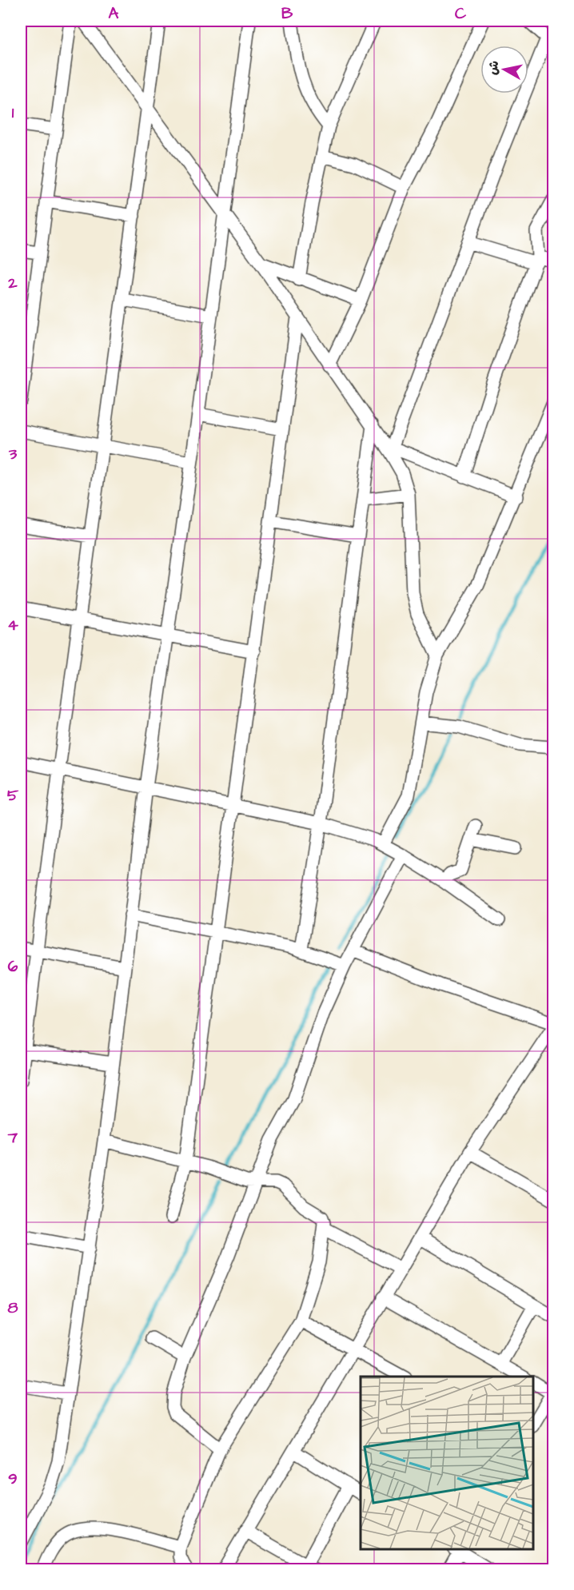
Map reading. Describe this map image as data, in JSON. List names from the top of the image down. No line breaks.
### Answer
{"north":"left","grid":{"columns":["A","B","C"],"rows":["1","2","3","4","5","6","7","8","9"]}}
